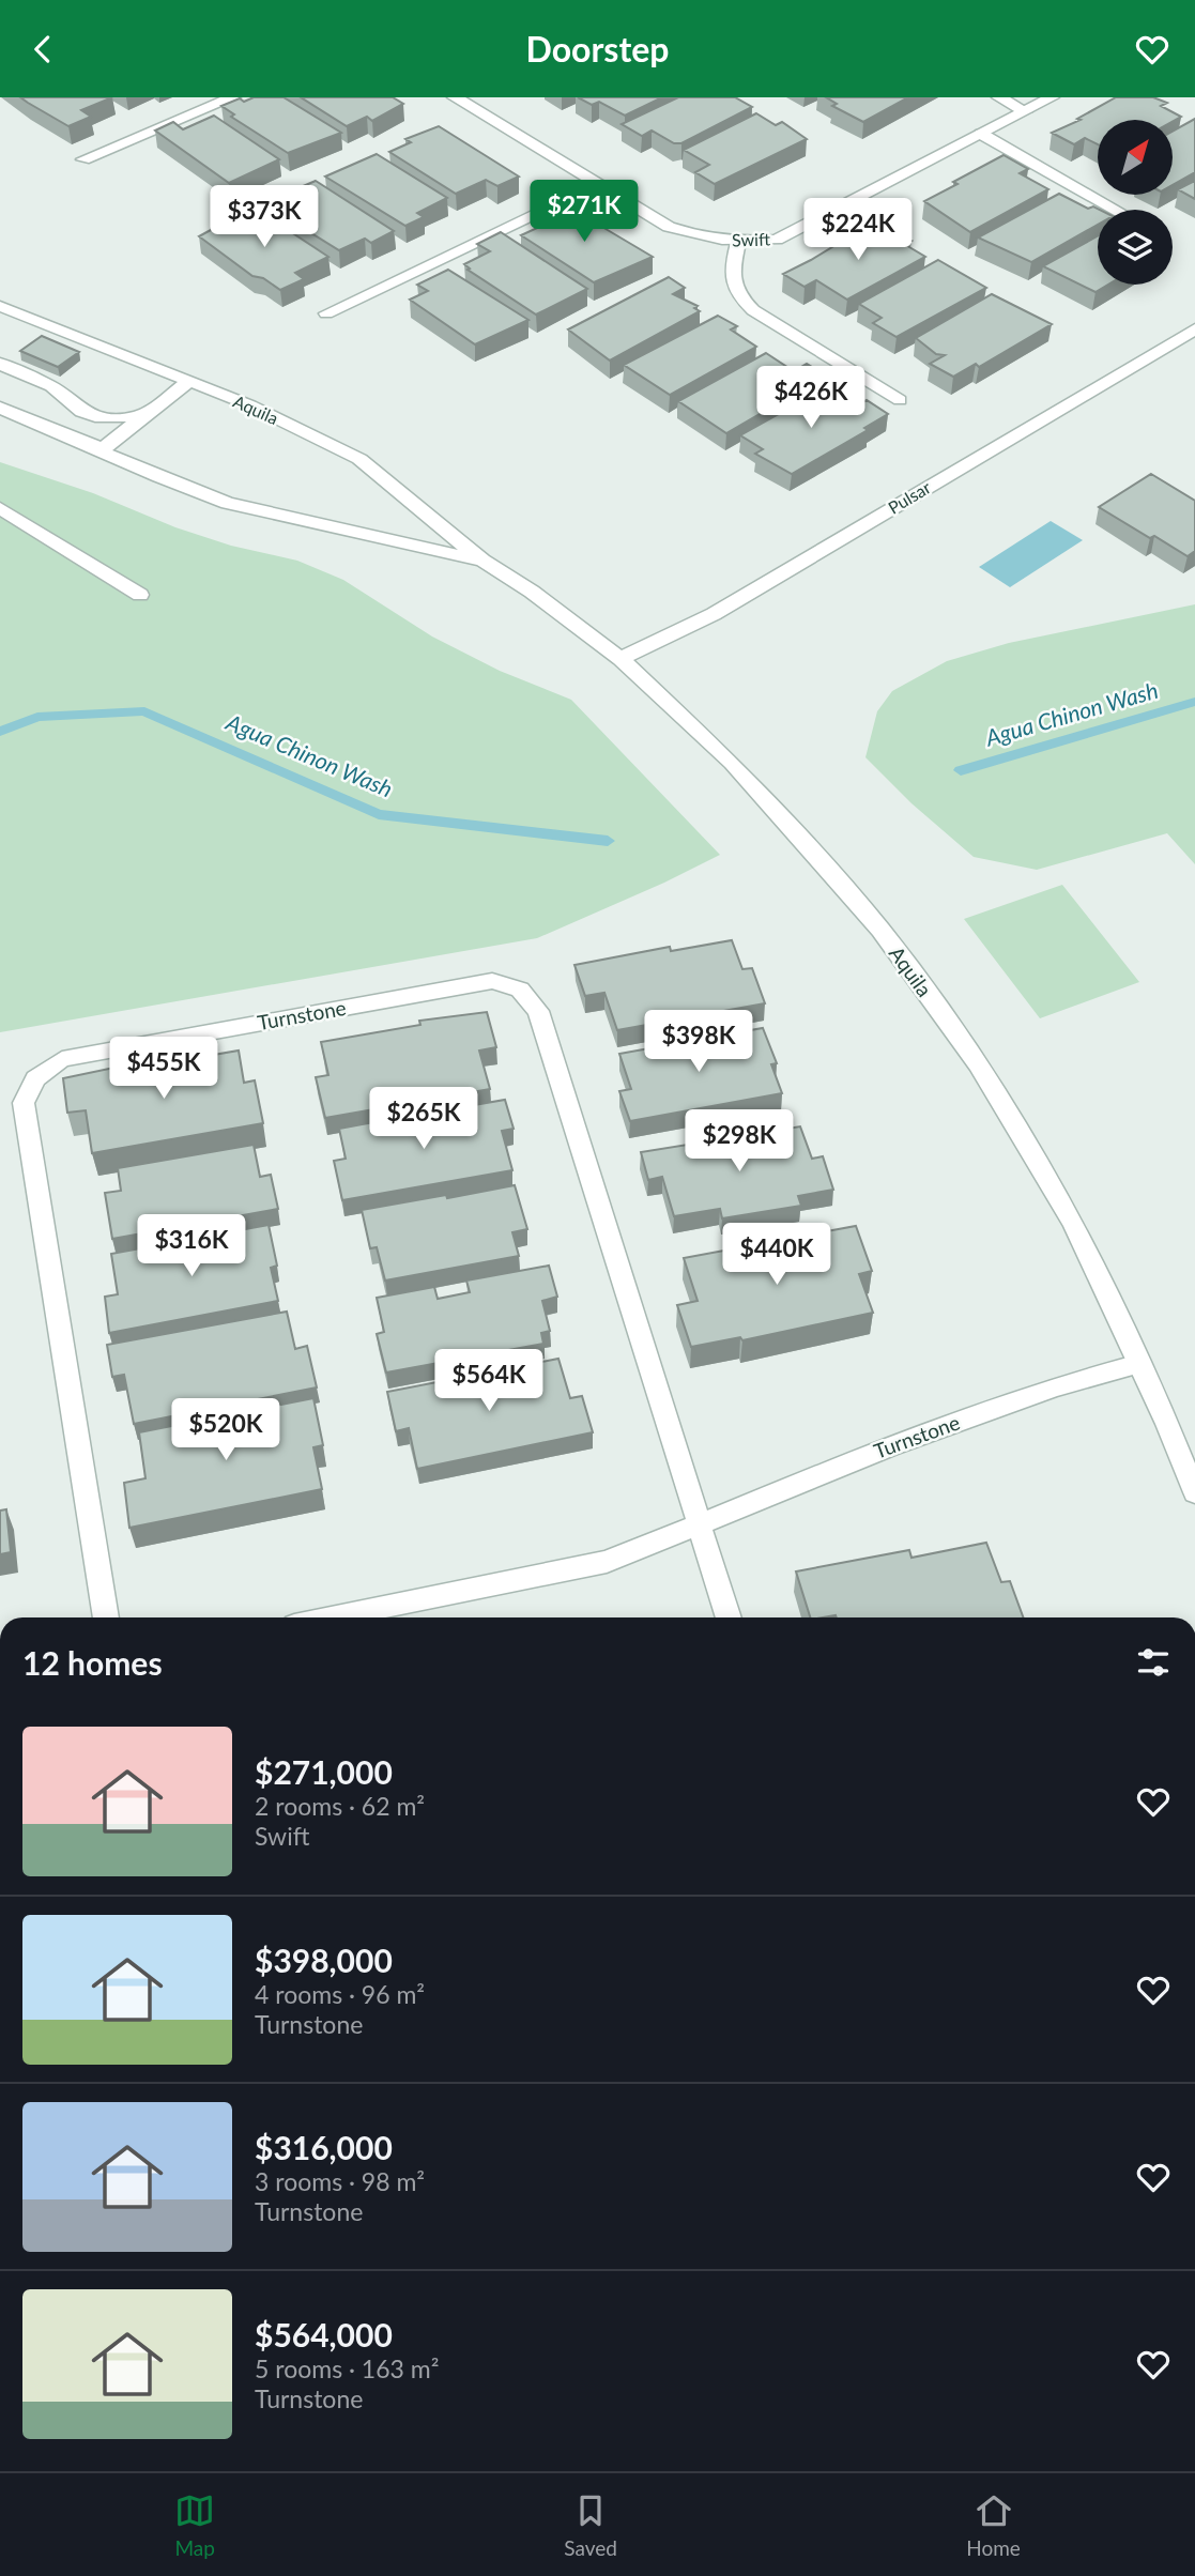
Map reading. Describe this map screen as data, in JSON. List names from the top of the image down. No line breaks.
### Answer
{"streets":{"street":["Swift","Aquila","Pulsar","Turnstone"]},"crossings":[["Aquila","Pulsar"],["Aquila","Turnstone"]],"water":["Agua Chinon Wash"],"north":"top right","page":{"header":"Doorstep","price":["$271K","$373K","$224K","$426K","$398K","$455K","$265K","$298K","$316K","$440K","$564K","$520K"],"heading":"12 homes","list":[{"name":"$271,000","note":"2 rooms · 62 m² · Swift"},{"name":"$398,000","note":"4 rooms · 96 m² · Turnstone"},{"name":"$316,000","note":"3 rooms · 98 m² · Turnstone"},{"name":"$564,000","note":"5 rooms · 163 m² · Turnstone"}],"tabs":["Map","Saved","Home"]}}
